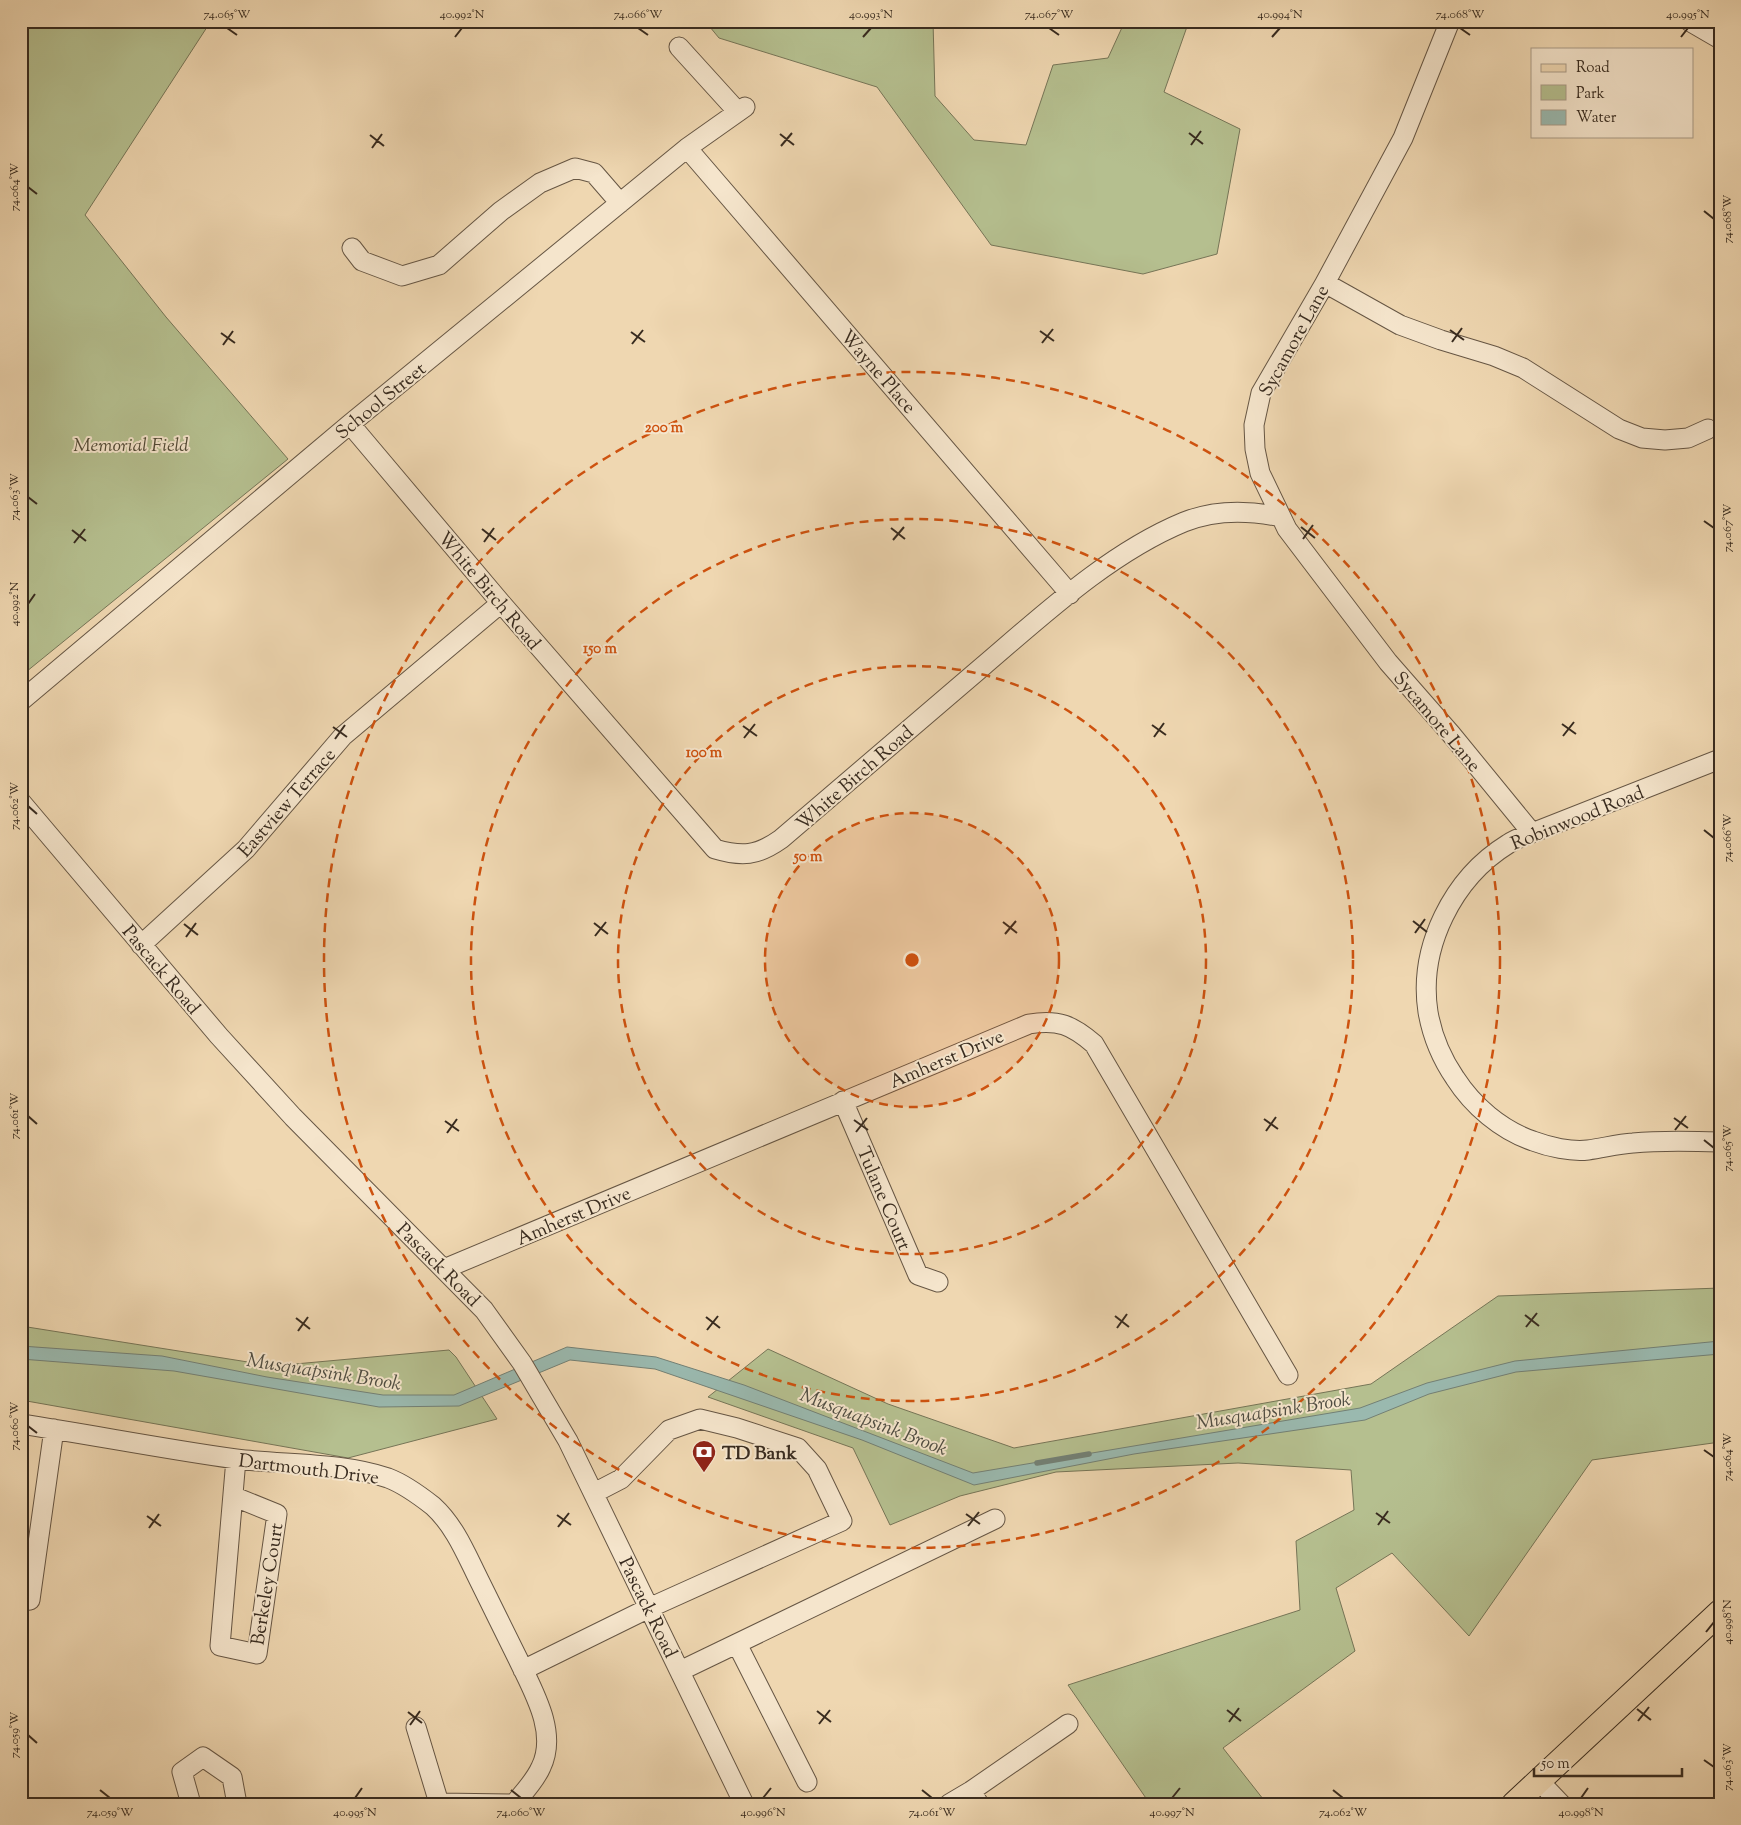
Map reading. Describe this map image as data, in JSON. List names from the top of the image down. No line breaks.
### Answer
{"streets":{"street":["Sycamore Lane","Wayne Place","School Street","White Birch Road","Eastview Terrace","Robinwood Road","Pascack Road","Amherst Drive","Tulane Court","Dartmouth Drive","Berkeley Court"]},"crossings":[["Sycamore Lane","White Birch Road"],["Sycamore Lane","Robinwood Road"],["Wayne Place","School Street"],["Wayne Place","White Birch Road"],["School Street","White Birch Road"],["White Birch Road","Eastview Terrace"],["Eastview Terrace","Pascack Road"],["Pascack Road","Amherst Drive"],["Amherst Drive","Tulane Court"],["Dartmouth Drive","Berkeley Court"]],"water":["Musquapsink Brook"],"parks":["Memorial Field"],"places":{"bank":["TD Bank"]},"legend":["Road","Park","Water"],"scale_bar":"50 m","coordinates":["74.065°W","40.992°N","74.066°W","40.993°N","74.067°W","40.994°N","74.068°W","40.995°N","74.064°W","74.063°W","74.062°W","74.061°W","74.060°W","40.998°N","74.059°W","40.996°N","40.997°N"],"rings":["200 m","150 m","100 m","50 m"]}
